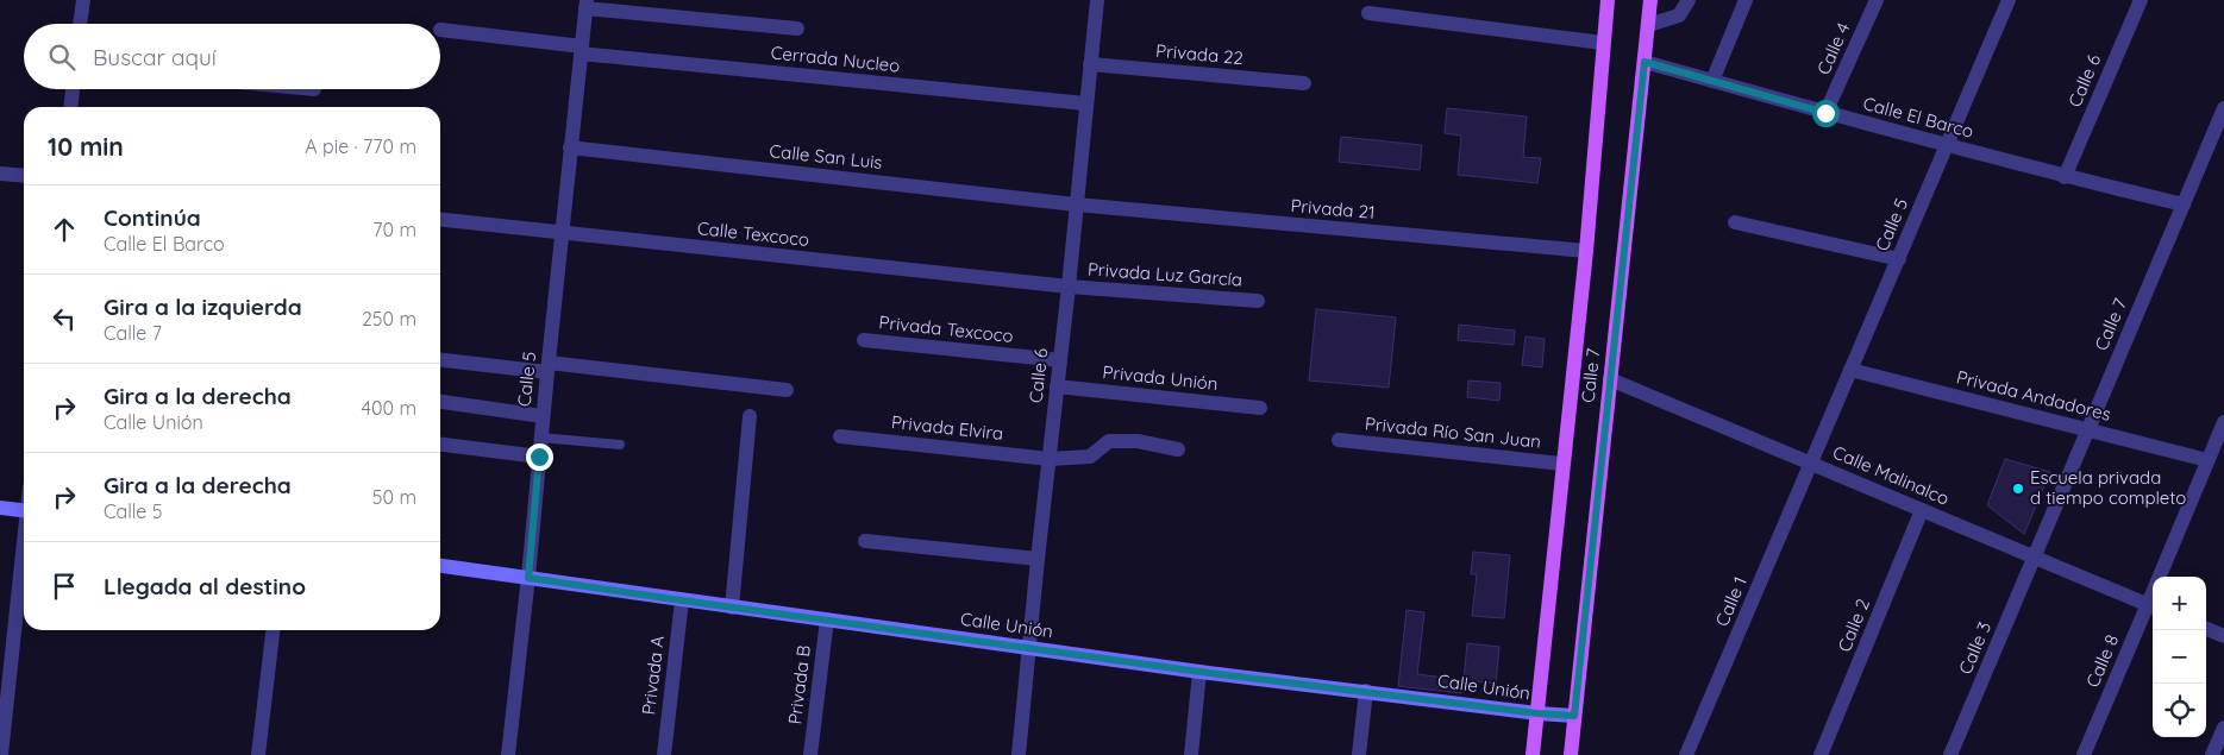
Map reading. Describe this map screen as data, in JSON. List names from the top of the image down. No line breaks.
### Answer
{"streets":{"main road":["Calle 7"],"street":["Calle 4","Privada 22","Cerrada Nucleo","Calle 6","Calle El Barco","Calle San Luis","Privada 21","Calle 5","Calle Texcoco","Privada Luz García","Privada Texcoco","Privada Unión","Privada Andadores","Privada Elvira","Privada Río San Juan","Calle Malinalco","Calle 1","Calle Unión","Calle 2","Calle 3","Calle 8","Privada A","Privada B"]},"crossings":[["Calle 4","Calle El Barco"],["Privada 22","Calle 6"],["Cerrada Nucleo","Calle 6"],["Cerrada Nucleo","Calle 5"],["Calle 6","Calle El Barco"],["Calle 6","Calle San Luis"],["Calle 6","Privada 21"],["Calle 6","Calle Texcoco"],["Calle 6","Privada Luz García"],["Calle 6","Privada Texcoco"],["Calle 6","Privada Unión"],["Calle 6","Privada Elvira"],["Calle 6","Calle Unión"],["Calle El Barco","Calle 5"],["Calle El Barco","Calle 7"],["Calle San Luis","Privada 21"],["Calle San Luis","Calle 5"],["Privada 21","Calle 7"],["Calle 5","Calle Texcoco"],["Calle 5","Privada Andadores"],["Calle 5","Calle Malinalco"],["Calle 5","Calle 1"],["Calle 5","Calle Unión"],["Calle Texcoco","Privada Luz García"],["Calle 7","Privada Andadores"],["Calle 7","Privada Río San Juan"],["Calle 7","Calle Malinalco"],["Calle 7","Calle Unión"],["Calle 7","Calle 3"],["Privada Andadores","Calle 8"],["Calle Malinalco","Calle 1"],["Calle Malinalco","Calle 2"],["Calle Malinalco","Calle 3"],["Calle Malinalco","Calle 8"],["Calle Unión","Privada A"],["Calle Unión","Privada B"]],"places":["Escuela privada d tiempo completo"],"page":{"search":"Buscar aquí","heading":["10 min","A pie · 770 m"],"list":[["Continúa","Calle El Barco","70 m"],["Gira a la izquierda","Calle 7","250 m"],["Gira a la derecha","Calle Unión","400 m"],["Gira a la derecha","Calle 5","50 m"],"Llegada al destino"],"map_buttons":["+","−"]}}
